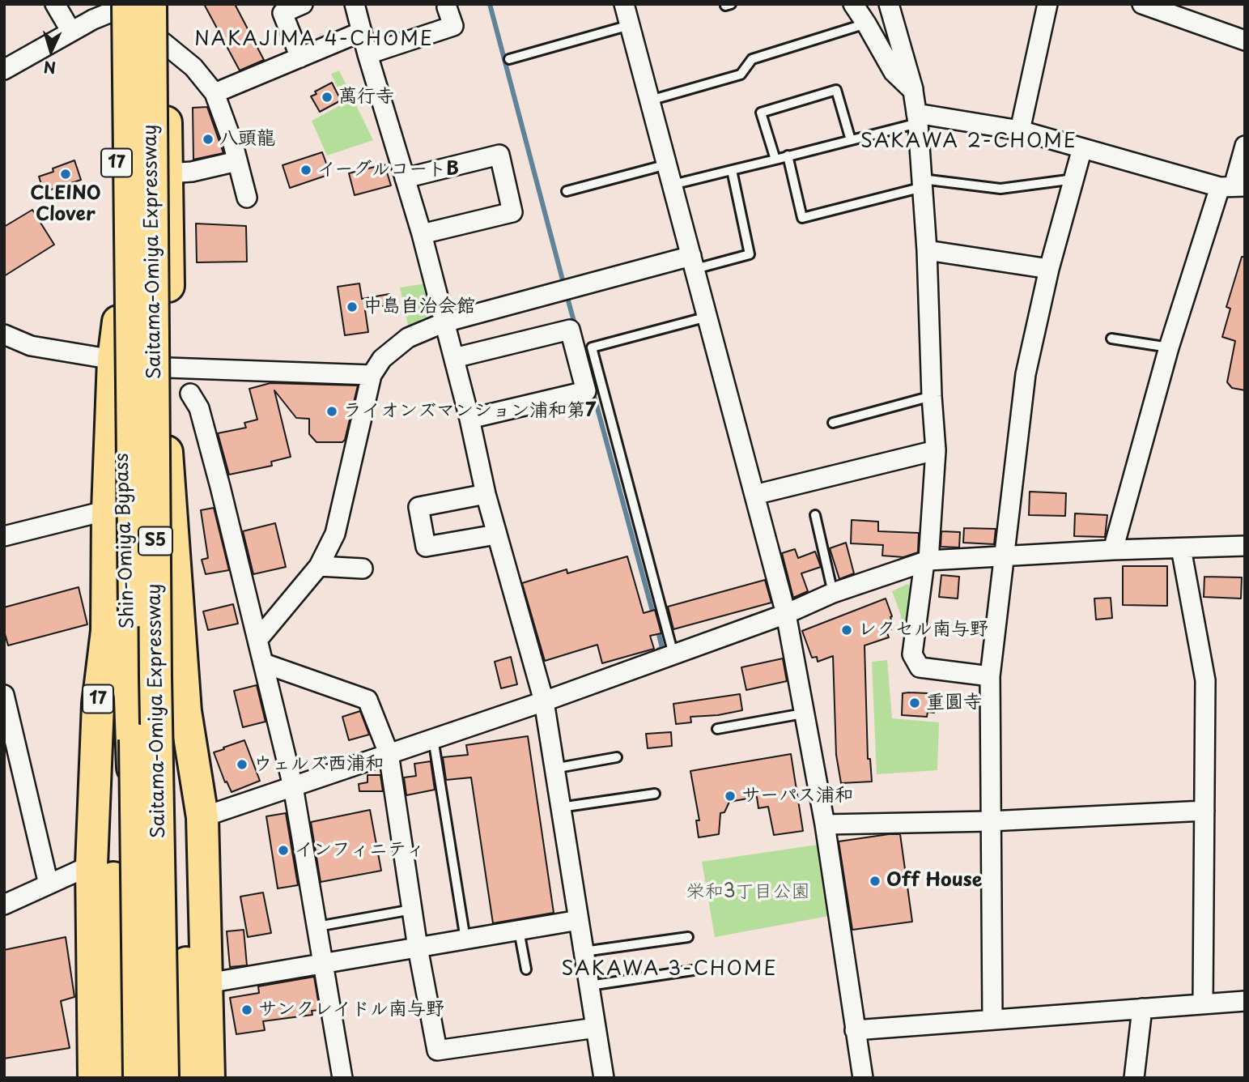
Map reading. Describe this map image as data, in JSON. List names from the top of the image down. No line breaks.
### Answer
{"streets":{"highway":["17","Saitama-Omiya Expressway","Shin-Omiya Bypass","S5"]},"crossings":[["17","Shin-Omiya Bypass"],["Saitama-Omiya Expressway","Shin-Omiya Bypass"]],"districts":["NAKAJIMA 4-CHOME","SAKAWA 2-CHOME","SAKAWA 3-CHOME"],"parks":["栄和3丁目公園"],"places":["萬行寺","八頭龍","イーグルコートB","CLEINO Clover","中島自治会館","ライオンズマンション浦和第7","レクセル南与野","重圓寺","ウェルズ西浦和","サーパス浦和","インフィニティ","Off House","サンクレイドル南与野"],"north":"bottom"}
